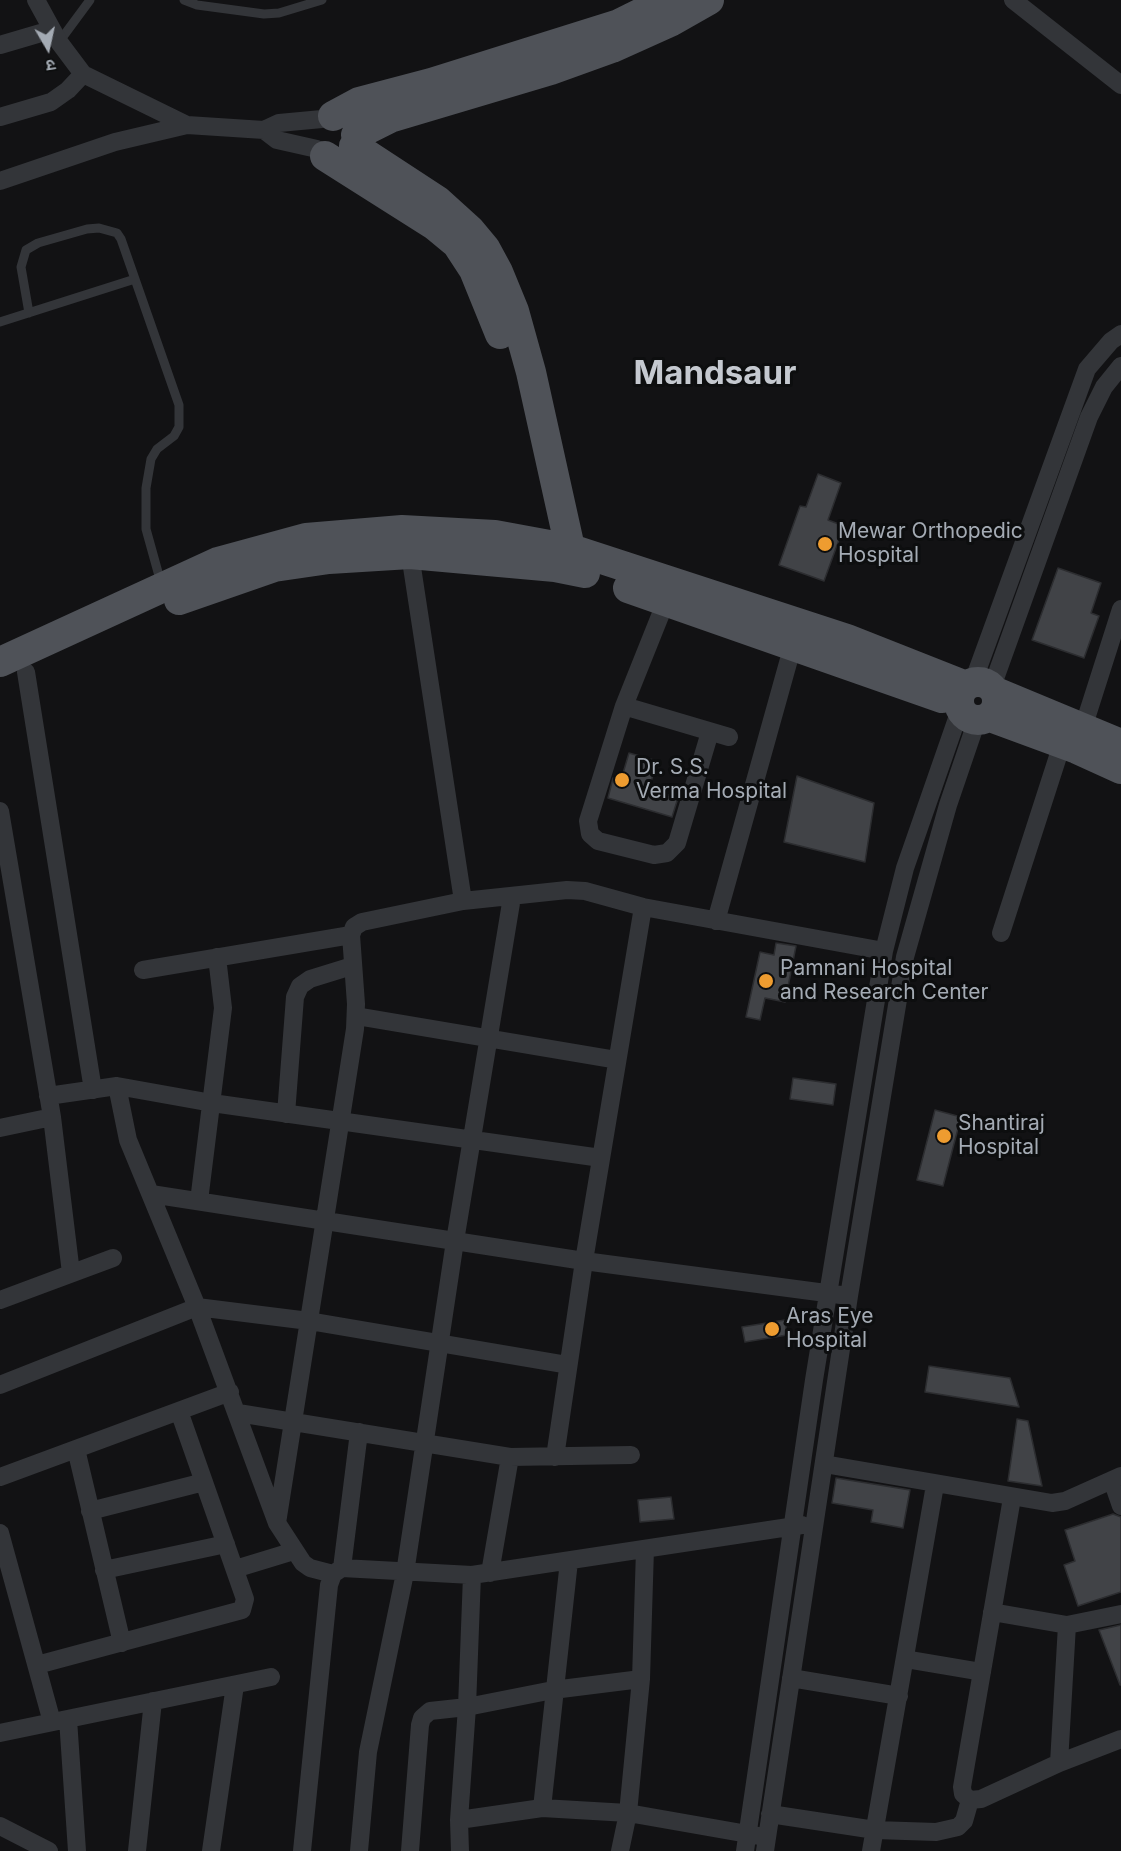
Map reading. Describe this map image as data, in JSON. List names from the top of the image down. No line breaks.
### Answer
{"districts":["Mandsaur"],"places":["Mewar Orthopedic Hospital","Dr. S.S. Verma Hospital","Pamnani Hospital and Research Center","Shantiraj Hospital","Aras Eye Hospital"],"north":"bottom"}
